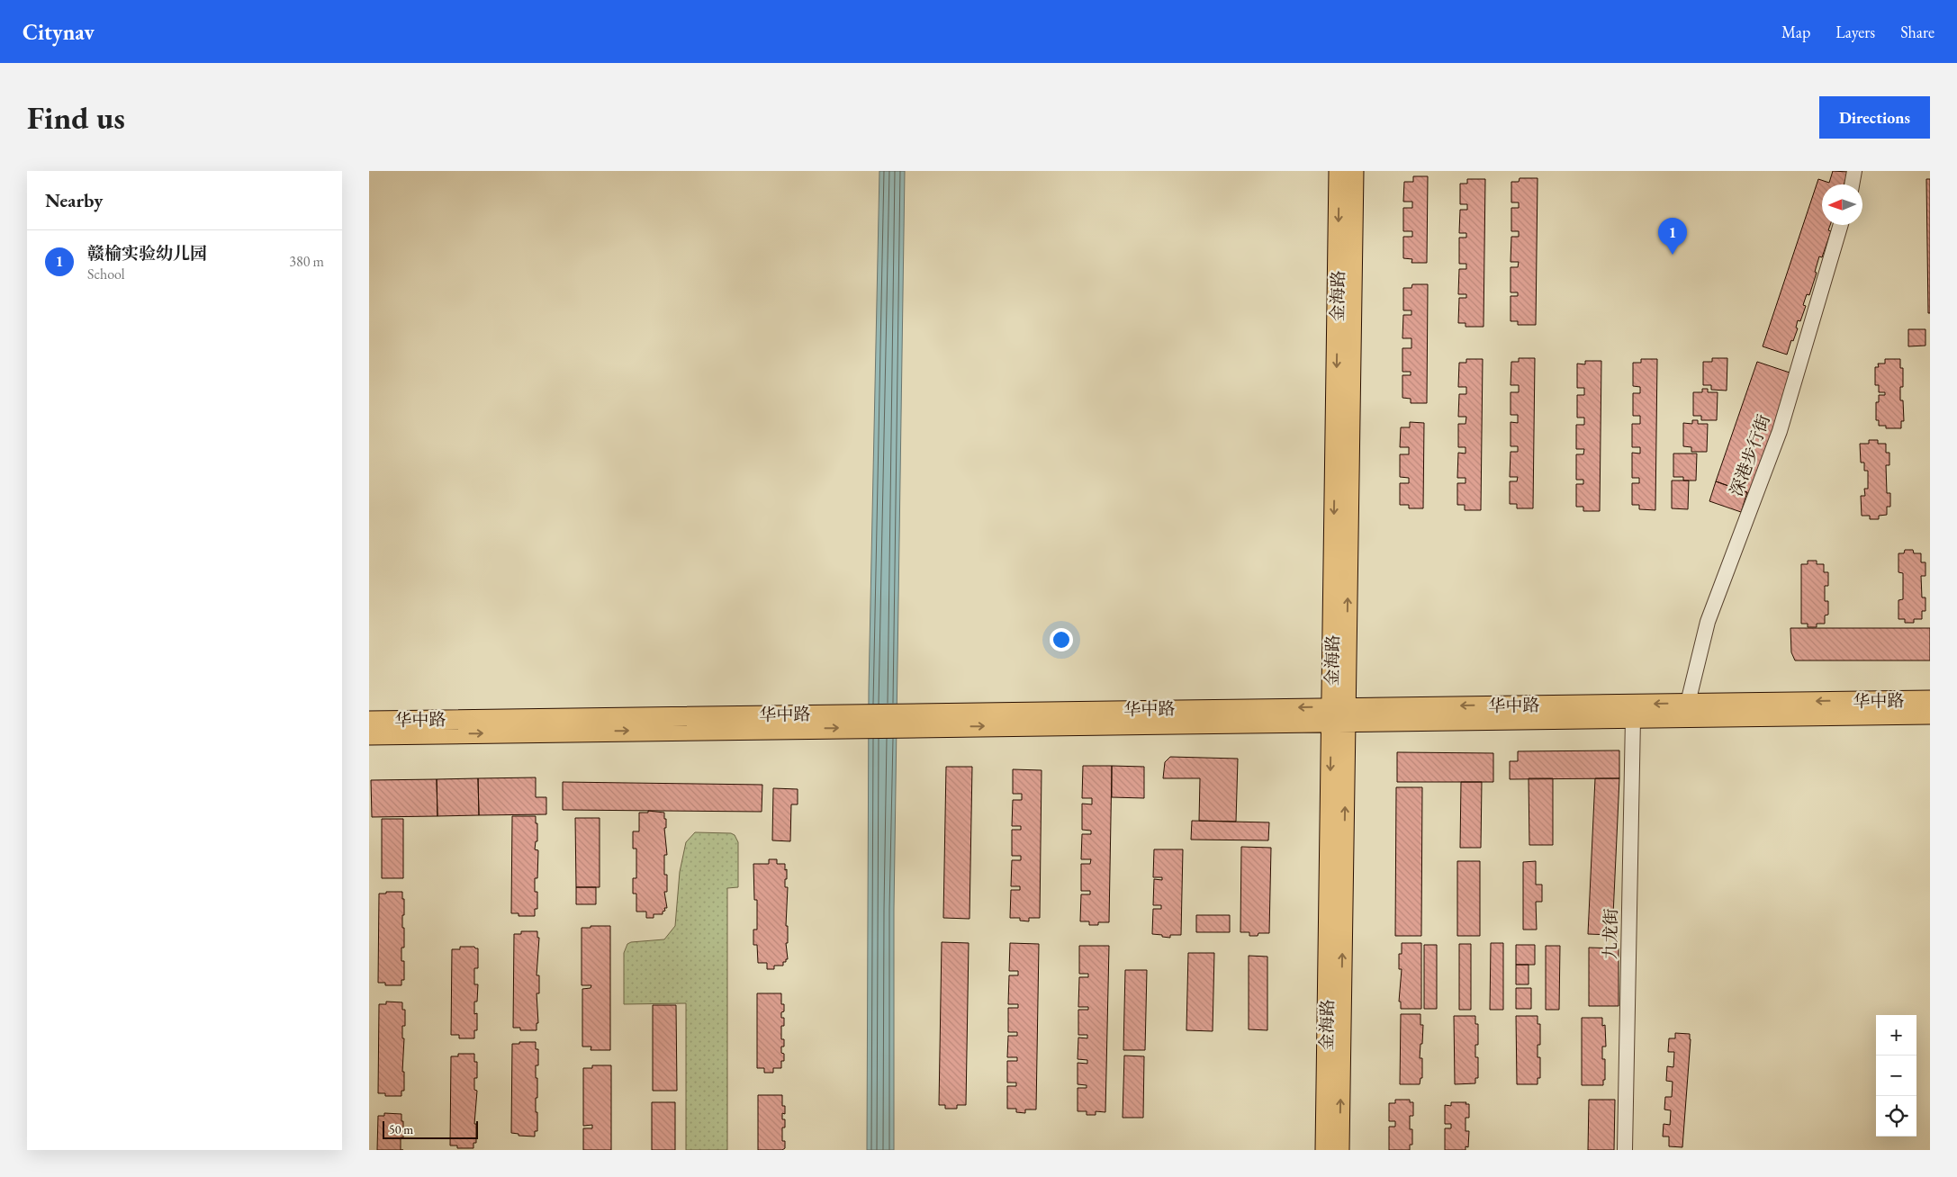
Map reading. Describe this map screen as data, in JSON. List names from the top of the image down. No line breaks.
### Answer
{"streets":{"main road":["金海路","华中路"],"street":["深港步行街","九龙街"]},"crossings":[["金海路","华中路"],["深港步行街","华中路"],["华中路","九龙街"]],"scale_bar":"50 m","north":"left","page":{"header":"Citynav","nav":["Map","Layers","Share"],"buttons":"Directions","title":"Find us","heading":"Nearby","pins":"1","list":[{"mark":"1","name":"赣榆实验幼儿园","note":"School","value":"380 m"}],"map_buttons":["+","−"],"scale":"50 m"}}
